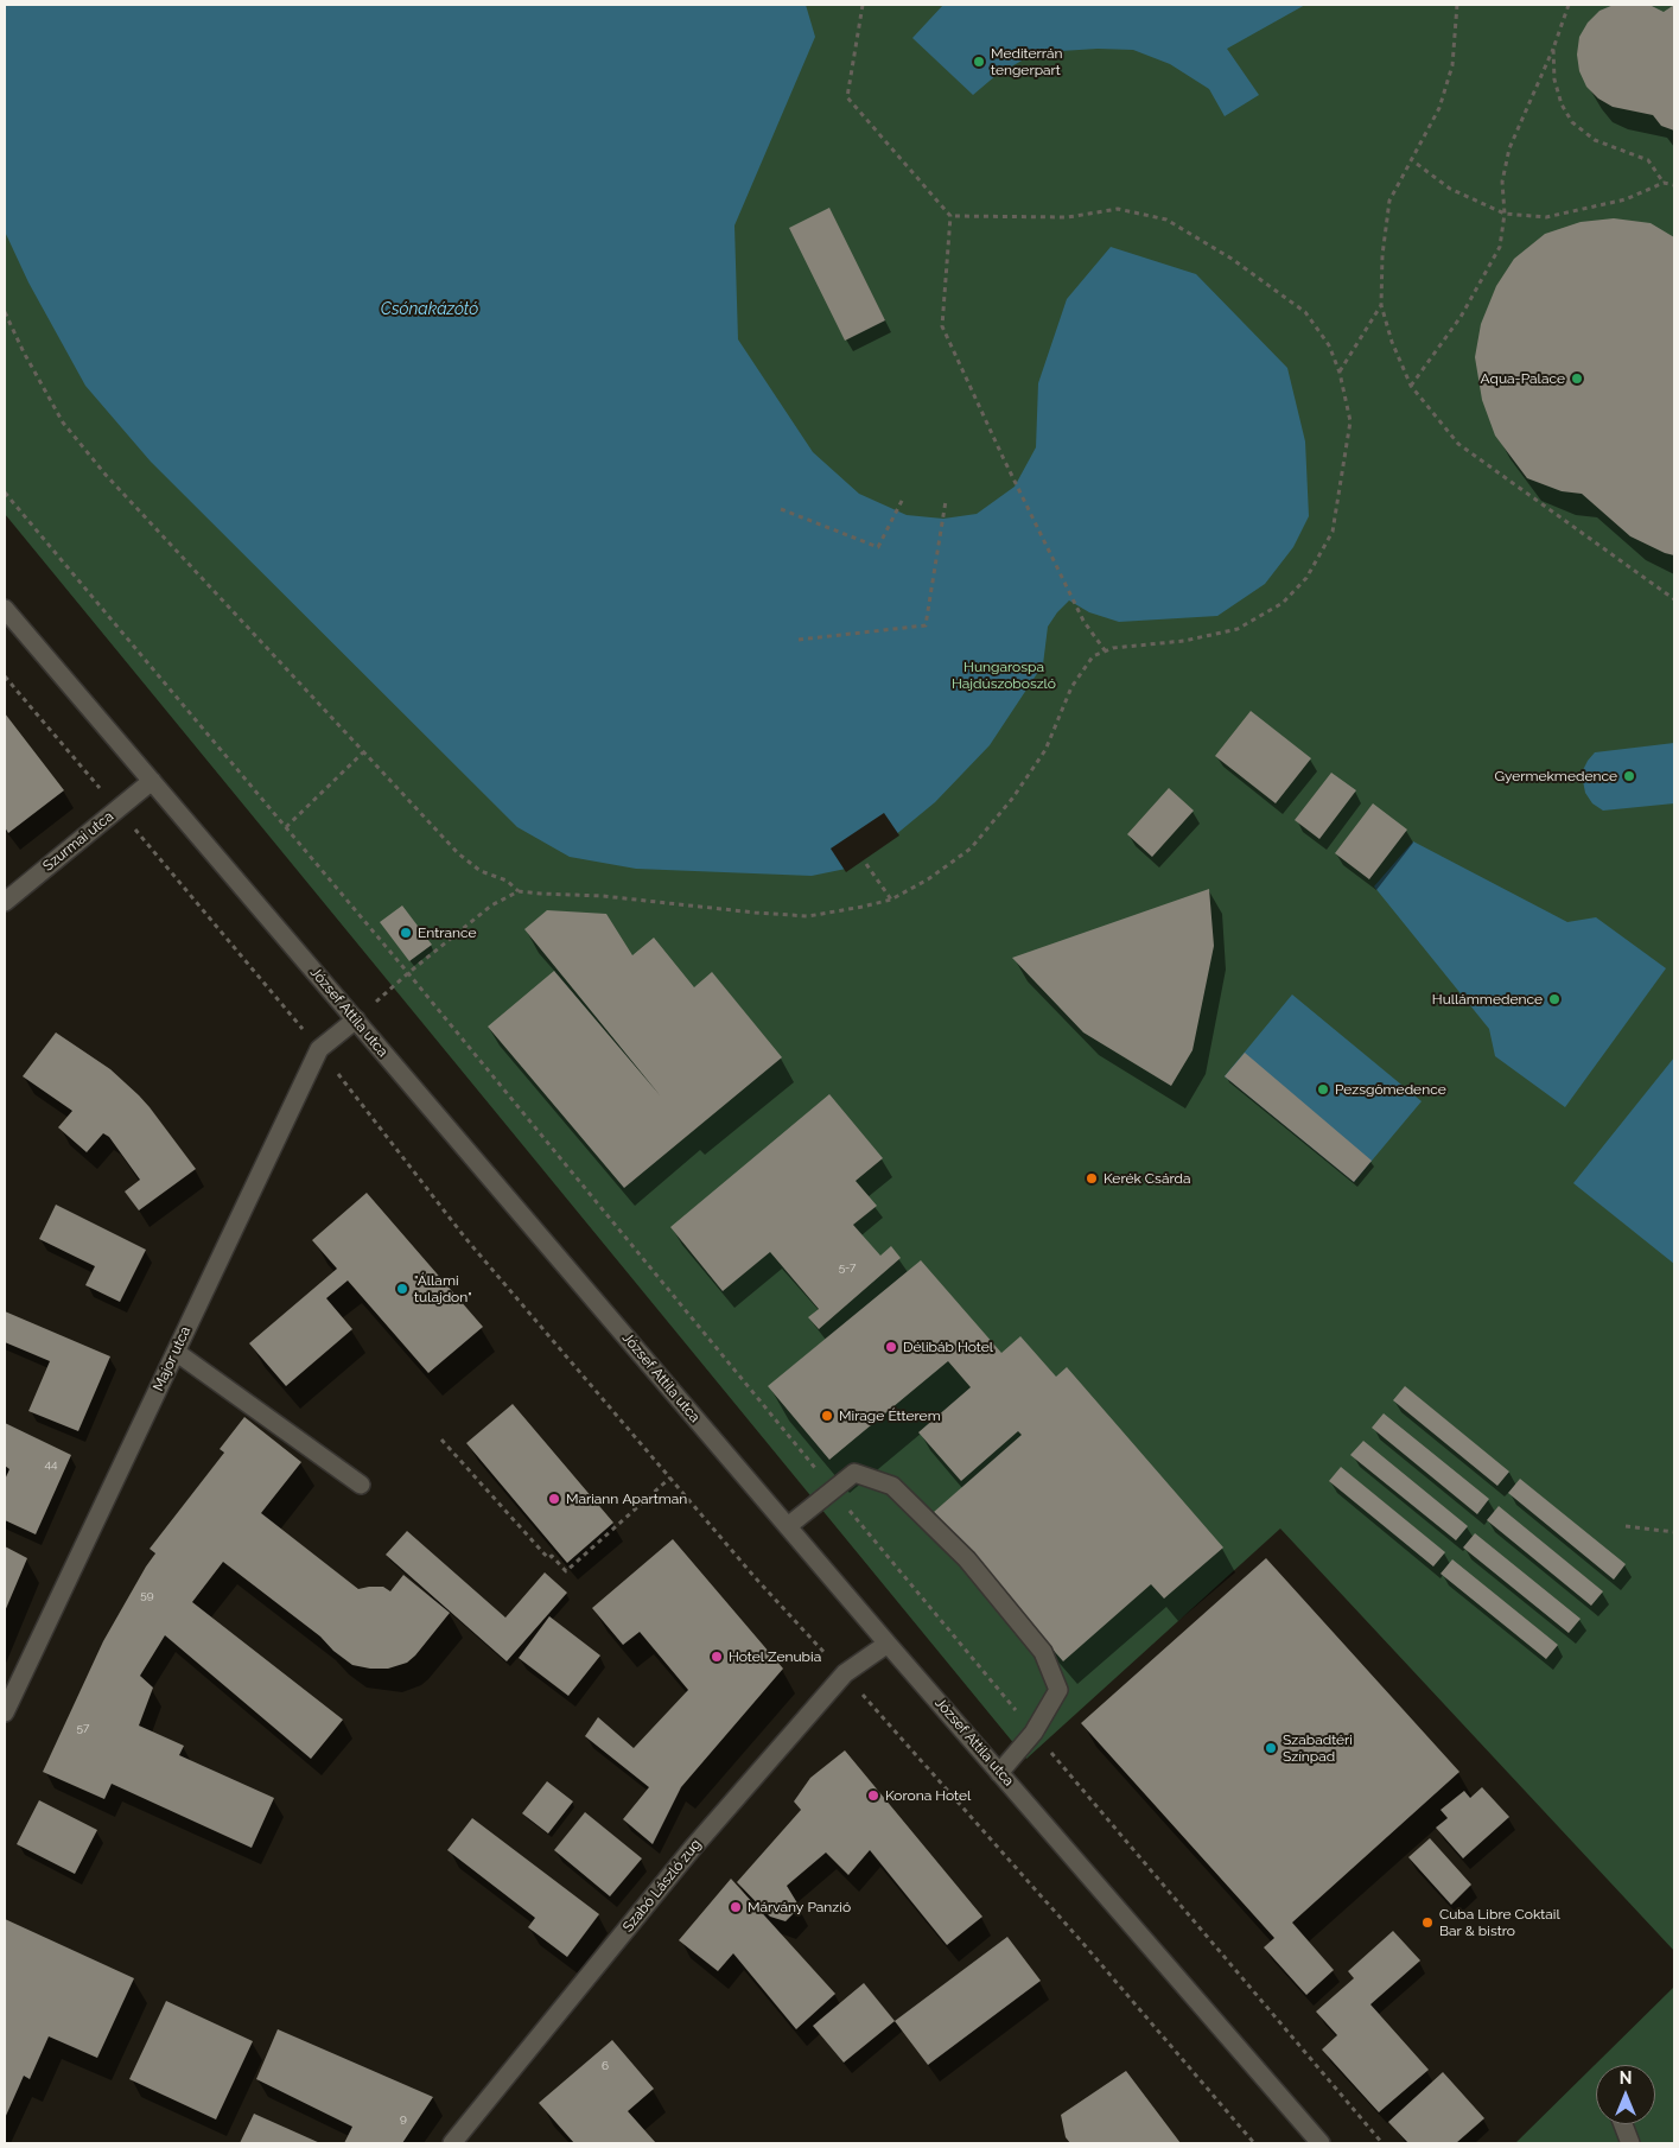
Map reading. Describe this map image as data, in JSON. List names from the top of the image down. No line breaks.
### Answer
{"streets":{"street":["Szurmai utca","József Attila utca","Major utca","Szabó László zug"]},"crossings":[["Szurmai utca","József Attila utca"],["József Attila utca","Major utca"],["József Attila utca","Szabó László zug"]],"water":["Csónakázótó"],"parks":["Hungarospa Hajdúszoboszló"],"places":["Mediterrán tengerpart","Aqua-Palace","Gyermekmedence","Entrance","Hullámmedence","Pezsgőmedence","Kerék Csárda","\"Állami tulajdon\"","Délibáb Hotel","Mirage Étterem","Mariann Apartman","Hotel Zenubia","Szabadtéri Színpad","Korona Hotel","Márvány Panzió","Cuba Libre Coktail Bar & bistro"],"house_numbers":["5-7","44","59","57","6","9"],"north":"top"}
